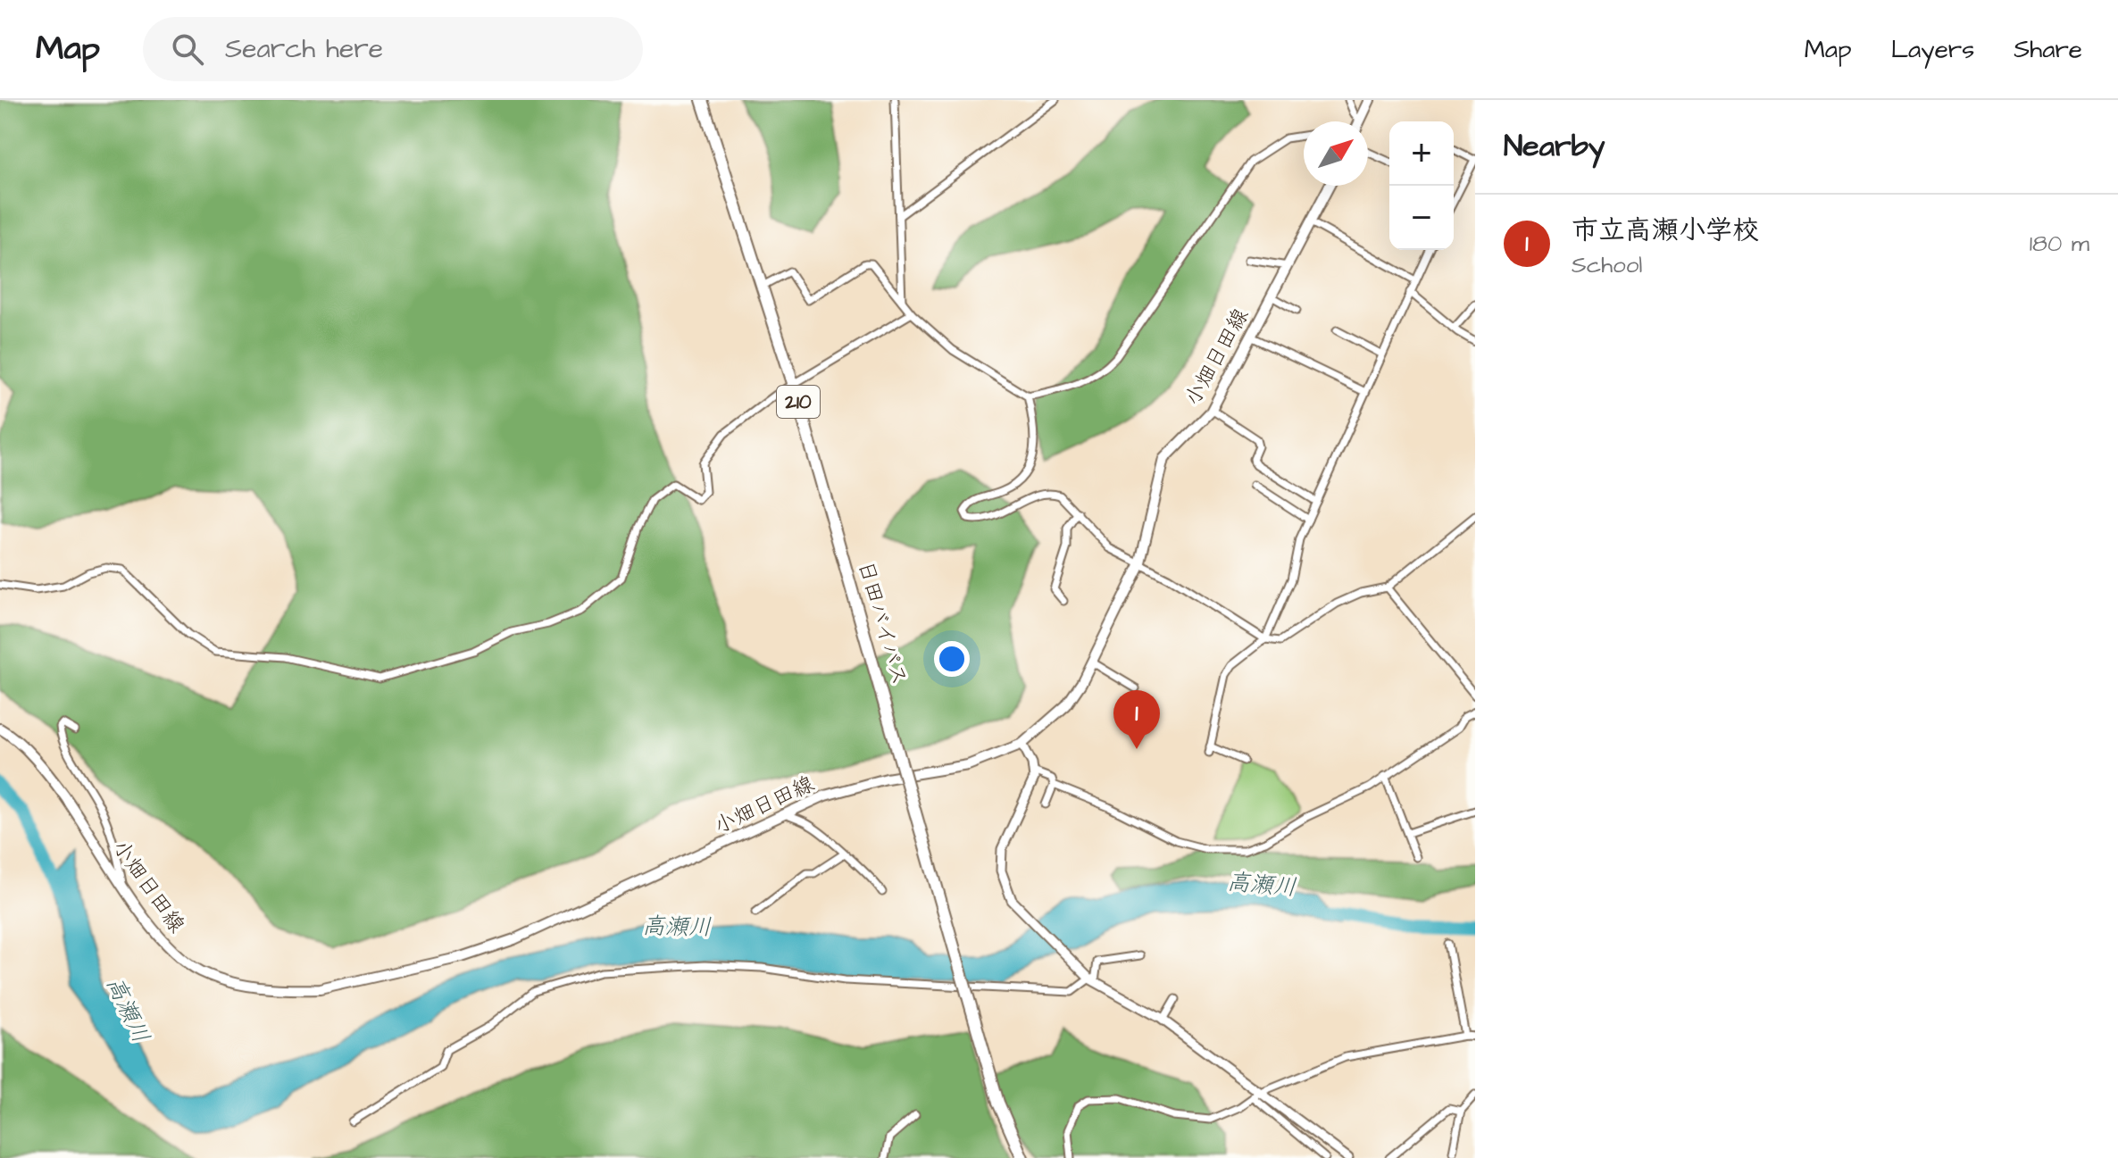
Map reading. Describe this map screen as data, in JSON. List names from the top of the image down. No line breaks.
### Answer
{"streets":{"highway":["210","日田バイパス"],"main road":["小畑日田線"]},"water":["高瀬川"],"north":"top right","page":{"header":"Map","search":"Search here","nav":["Map","Layers","Share"],"heading":"Nearby","map_buttons":["+","−"],"list":[{"mark":"1","name":"市立高瀬小学校","note":"School","value":"180 m"}],"pins":"1"}}
